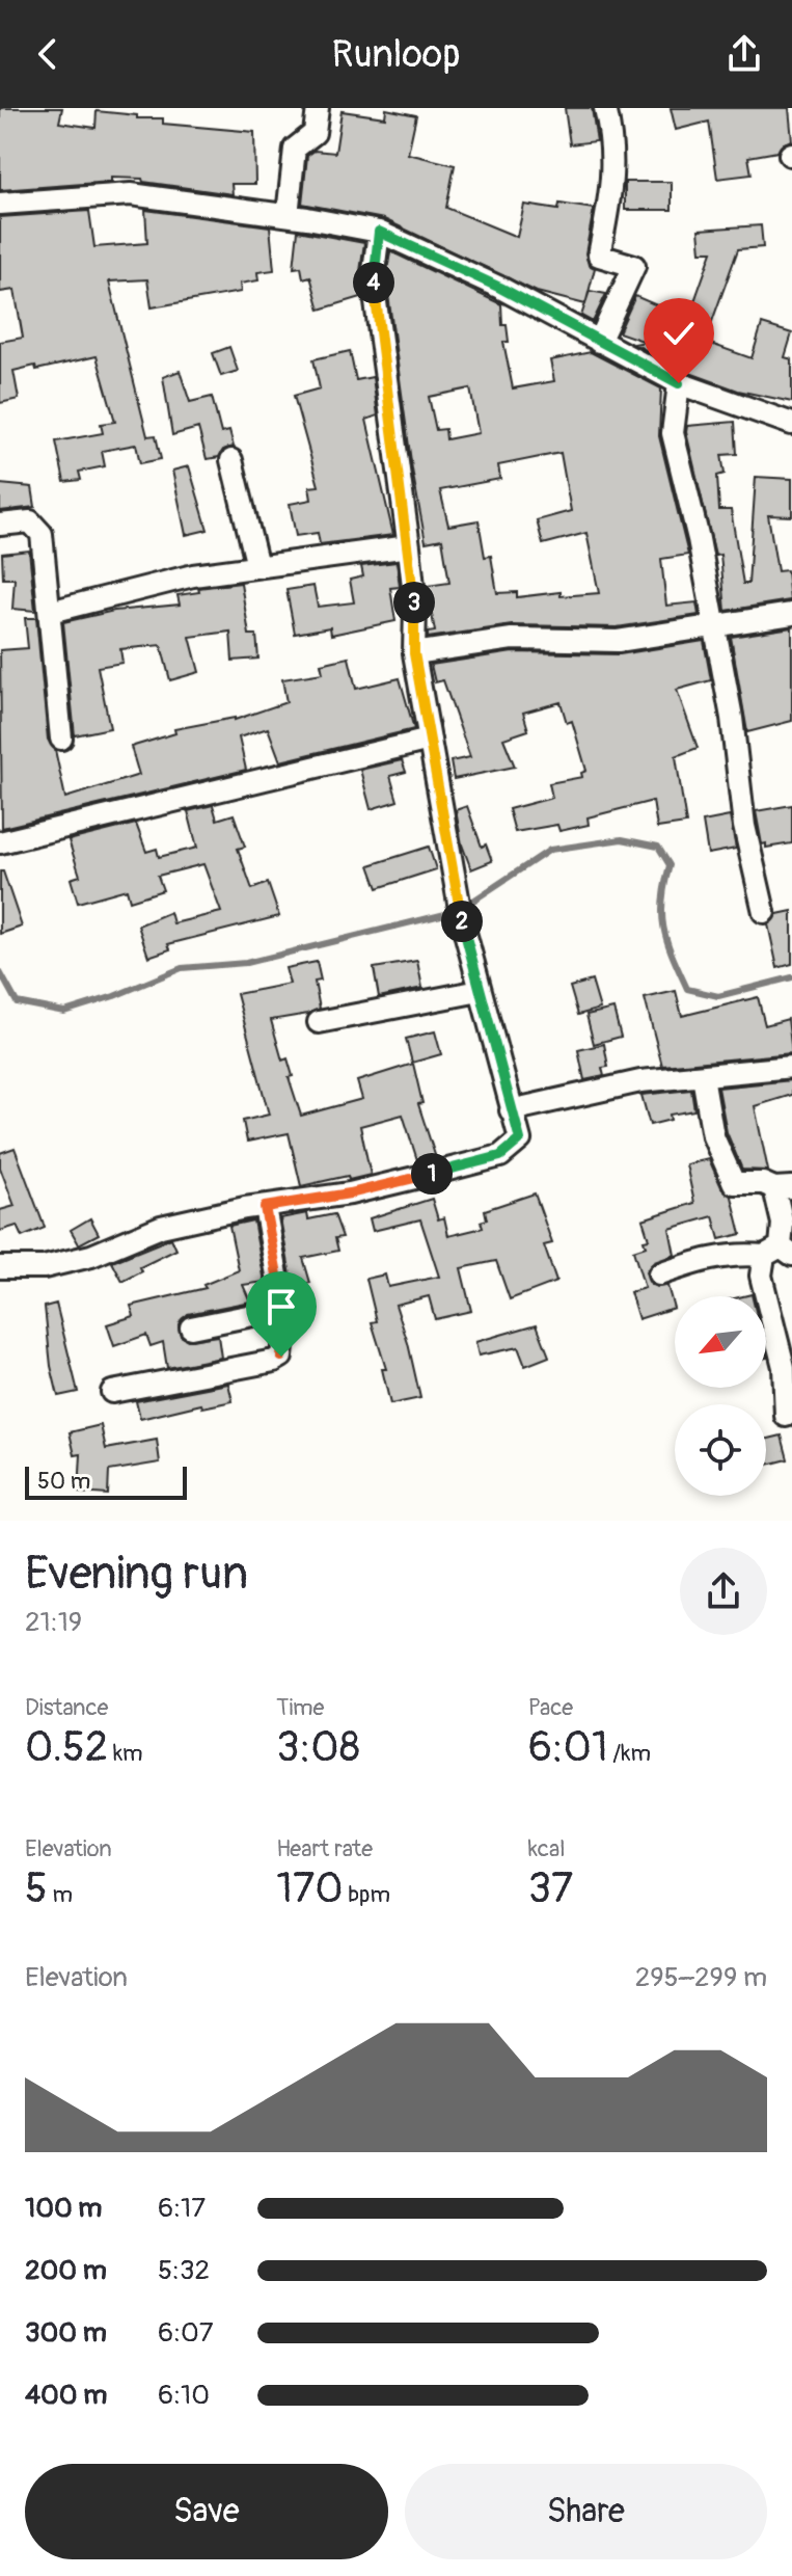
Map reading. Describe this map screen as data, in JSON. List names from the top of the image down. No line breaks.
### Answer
{"scale_bar":"50 m","north":"bottom left","page":{"header":"Runloop","pins":["4","3","2","1"],"scale":"50 m","heading":["Evening run","21:19"],"stats":[["Distance","0.52 km"],["Time","3:08"],["Pace","6:01 /km"],["Elevation","5 m"],["Heart rate","170 bpm"],["kcal","37"]],"chart":["Elevation","295–299 m"],"list":[{"name":"100 m","note":"6:17"},{"name":"200 m","note":"5:32"},{"name":"300 m","note":"6:07"},{"name":"400 m","note":"6:10"}],"buttons":["Save","Share"]}}
